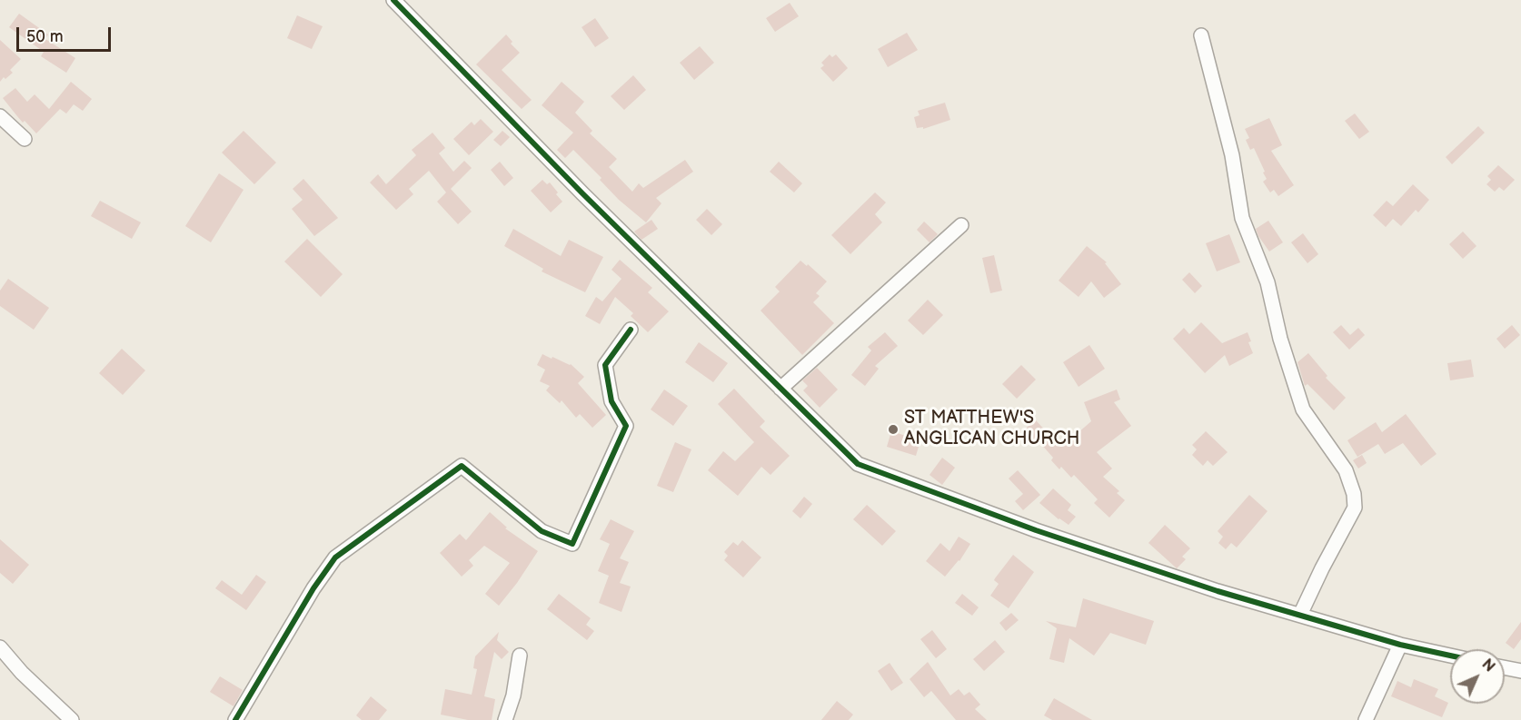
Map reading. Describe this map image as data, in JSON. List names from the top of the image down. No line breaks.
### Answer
{"places":["ST MATTHEW'S ANGLICAN CHURCH"],"scale_bar":"50 m","north":"top right"}
